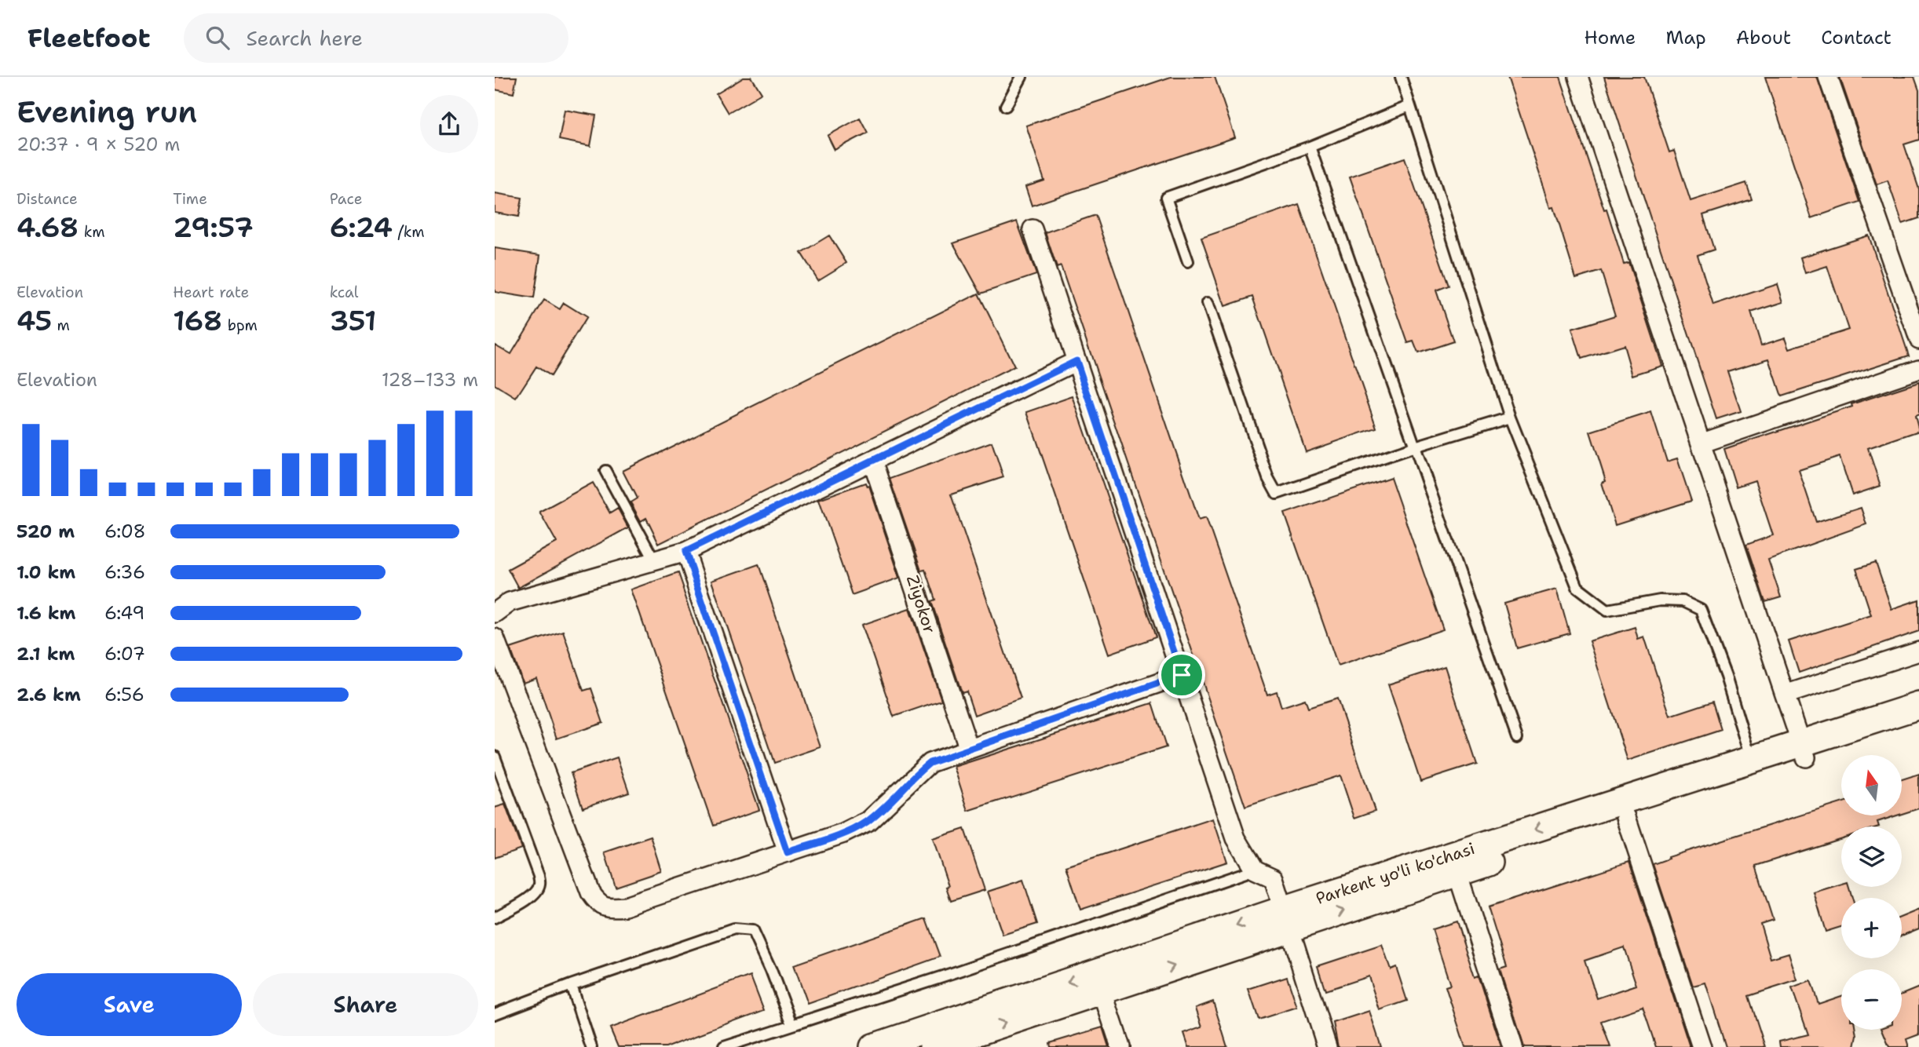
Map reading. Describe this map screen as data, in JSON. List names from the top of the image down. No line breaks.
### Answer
{"streets":{"street":["Ziyokor","Parkent yo'li ko'chasi"]},"north":"top","page":{"header":"Fleetfoot","search":"Search here","nav":["Home","Map","About","Contact"],"heading":["Evening run","20:37 · 9 × 520 m"],"stats":[["Distance","4.68 km"],["Time","29:57"],["Pace","6:24 /km"],["Elevation","45 m"],["Heart rate","168 bpm"],["kcal","351"]],"chart":["Elevation","128–133 m"],"list":[{"name":"520 m","note":"6:08"},{"name":"1.0 km","note":"6:36"},{"name":"1.6 km","note":"6:49"},{"name":"2.1 km","note":"6:07"},{"name":"2.6 km","note":"6:56"}],"map_buttons":["+","−"],"buttons":["Save","Share"]}}
